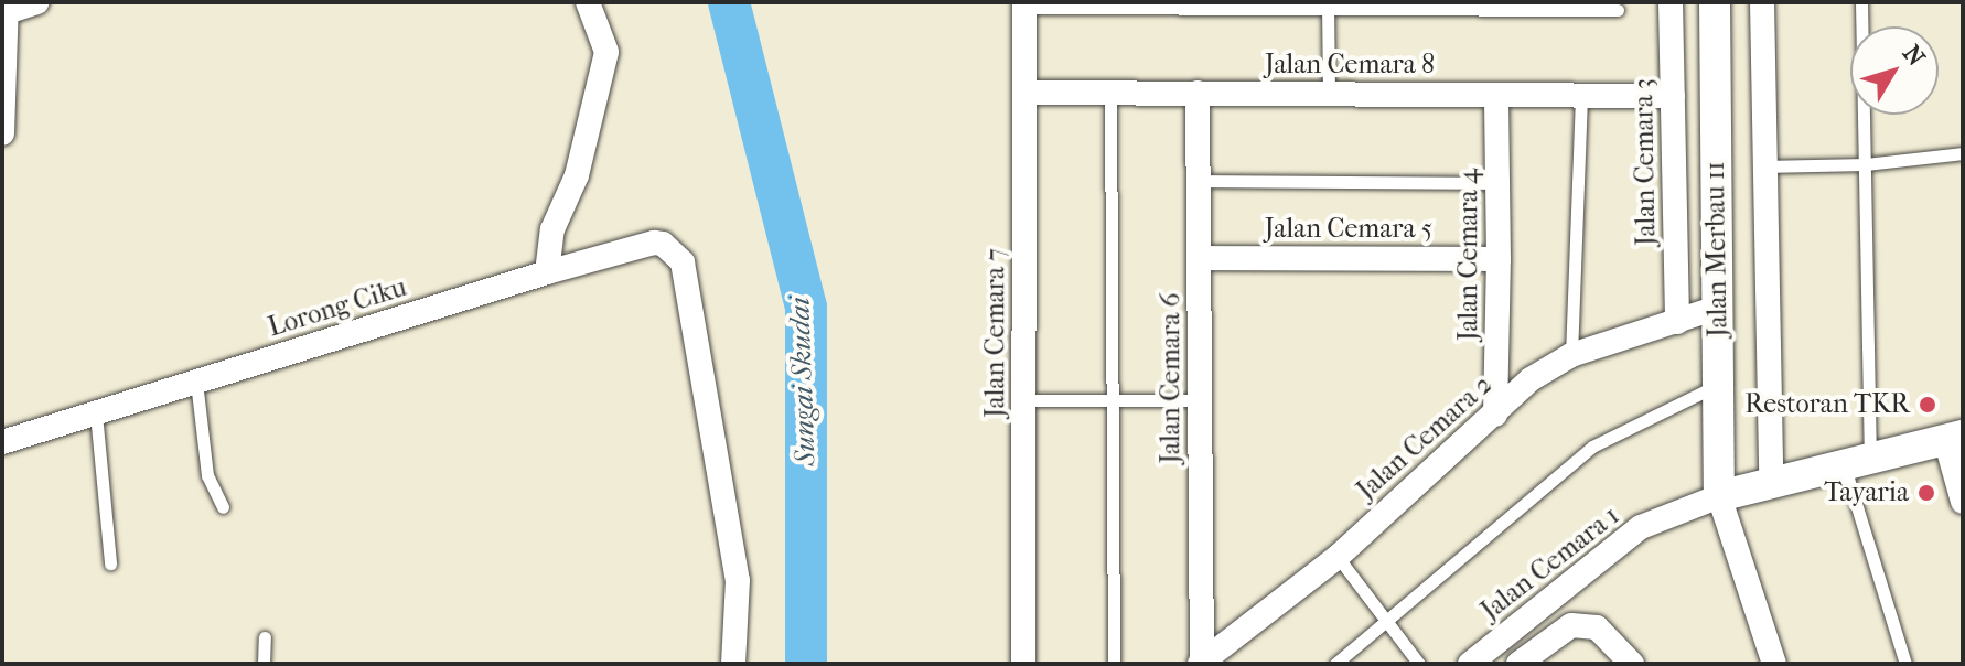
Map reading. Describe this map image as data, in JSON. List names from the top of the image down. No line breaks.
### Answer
{"streets":{"street":["Jalan Cemara 8","Jalan Cemara 3","Jalan Cemara 5","Jalan Merbau 11","Jalan Cemara 4","Lorong Ciku","Jalan Cemara 7","Jalan Cemara 6","Jalan Cemara 2","Jalan Cemara 1"]},"crossings":[["Jalan Cemara 8","Jalan Cemara 3"],["Jalan Cemara 8","Jalan Cemara 4"],["Jalan Cemara 8","Jalan Cemara 7"],["Jalan Cemara 8","Jalan Cemara 6"],["Jalan Cemara 3","Jalan Cemara 2"],["Jalan Cemara 5","Jalan Cemara 4"],["Jalan Cemara 5","Jalan Cemara 6"],["Jalan Merbau 11","Jalan Cemara 2"],["Jalan Merbau 11","Jalan Cemara 1"],["Jalan Cemara 4","Jalan Cemara 2"],["Jalan Cemara 6","Jalan Cemara 2"]],"water":["Sungai Skudai"],"places":["Restoran TKR","Tayaria"],"north":"top right"}
